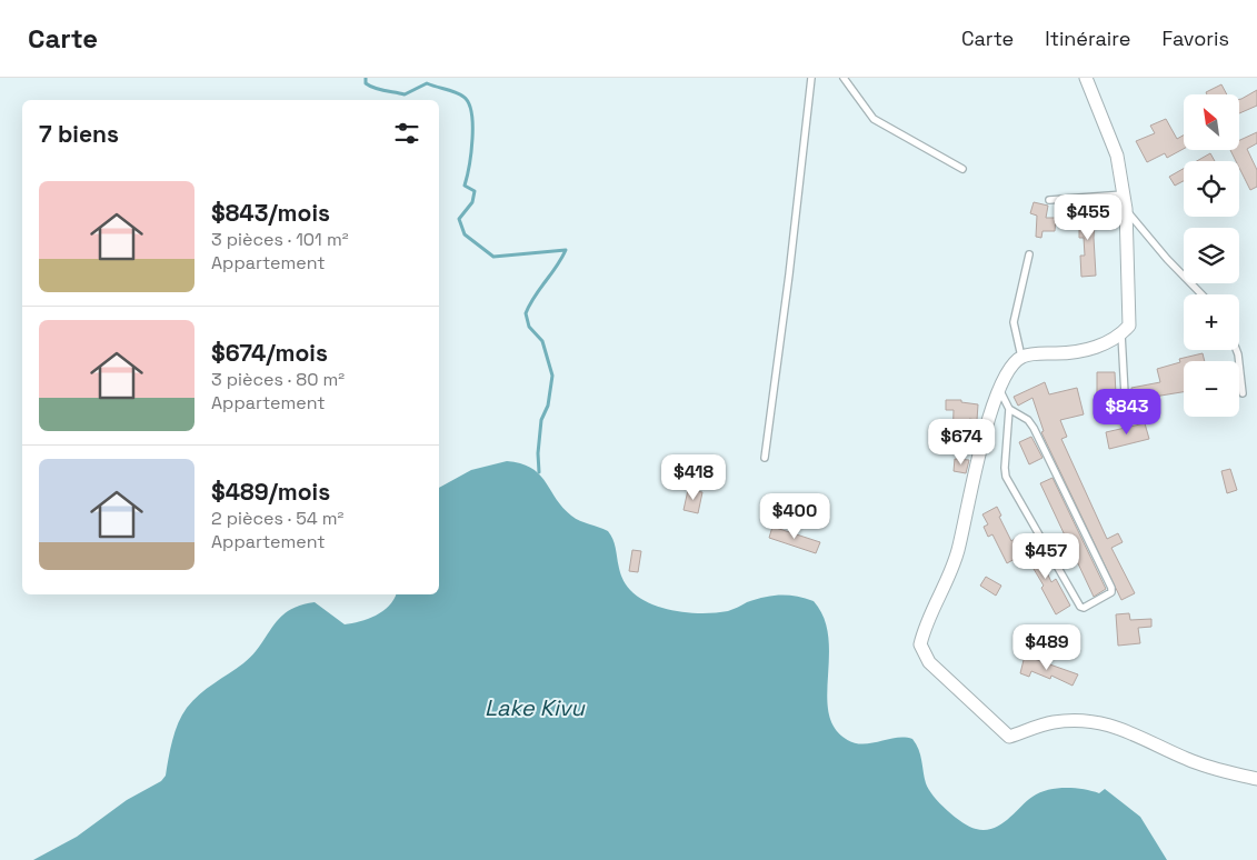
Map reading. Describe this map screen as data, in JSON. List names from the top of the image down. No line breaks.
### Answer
{"water":["Lake Kivu"],"north":"top left","page":{"header":"Carte","nav":["Carte","Itinéraire","Favoris"],"map_buttons":["+","−"],"heading":"7 biens","list":[{"name":"$843/mois","note":"3 pièces · 101 m² · Appartement"},{"name":"$674/mois","note":"3 pièces · 80 m² · Appartement"},{"name":"$489/mois","note":"2 pièces · 54 m² · Appartement"}],"price":["$455","$843","$674","$418","$400","$457","$489"]}}
